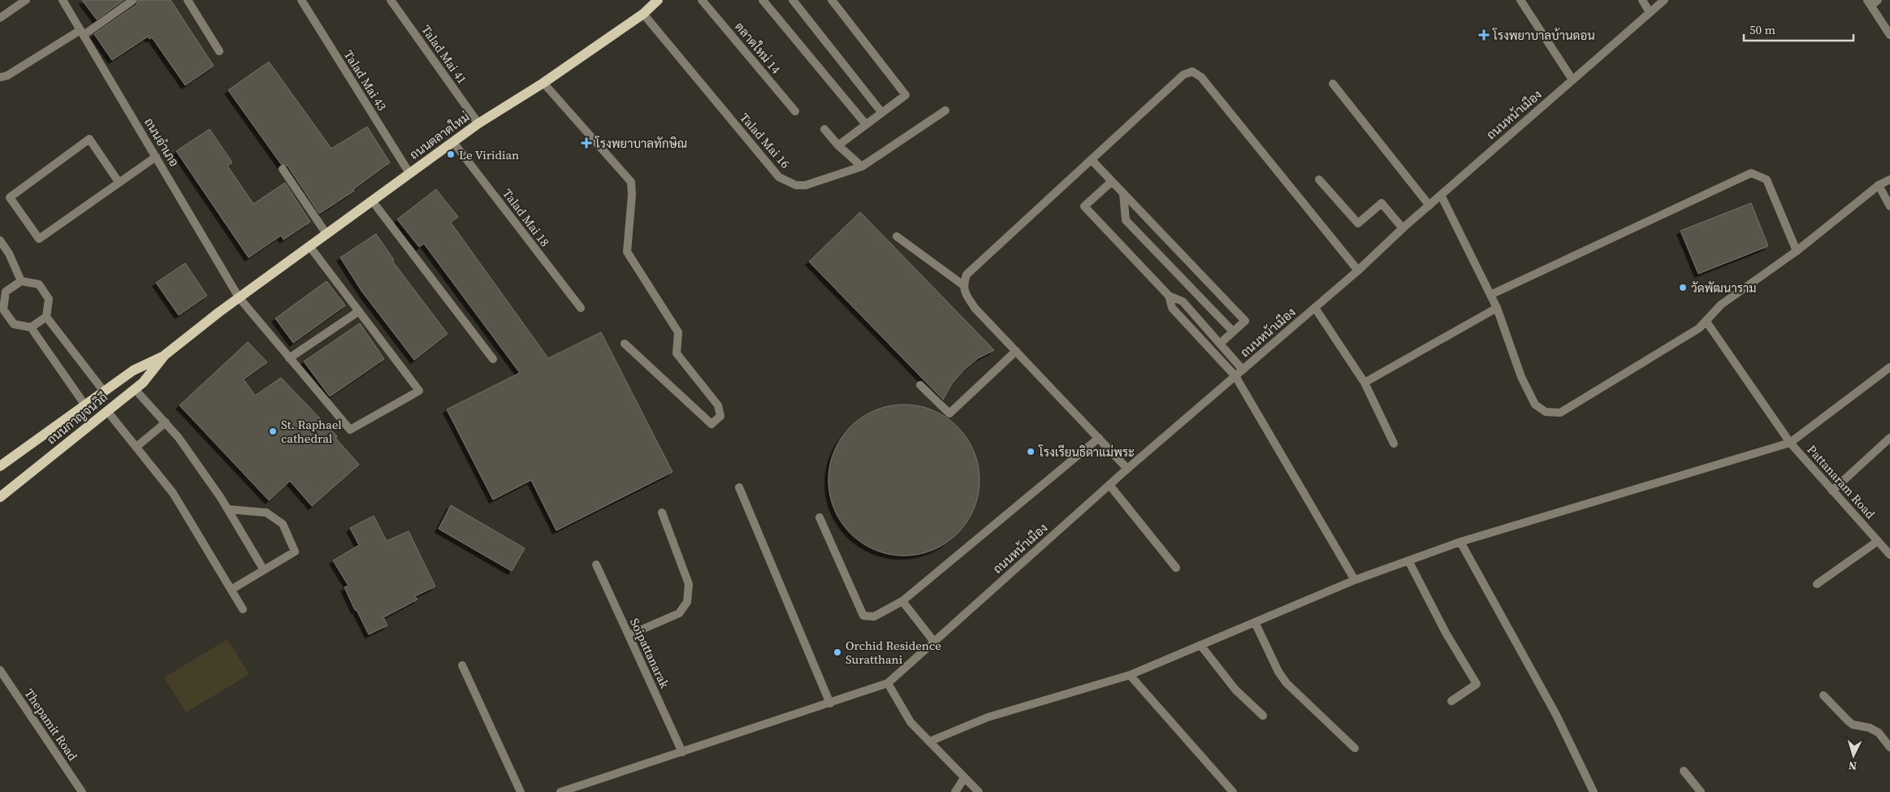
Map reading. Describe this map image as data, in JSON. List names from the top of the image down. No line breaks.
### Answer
{"streets":{"main road":["ถนนตลาดใหม่","ถนนกาญจนวิถี"],"street":["ตลาดใหม่ 14","Talad Mai 41","Talad Mai 43","ถนนหน้าเมือง","Talad Mai 16","ถนนอำเภอ","Talad Mai 18","Pattanaram Road","Soipattanarak","Thepamit Road"]},"crossings":[["Talad Mai 41","ถนนตลาดใหม่"],["Talad Mai 43","ถนนตลาดใหม่"],["ถนนตลาดใหม่","Talad Mai 16"],["ถนนตลาดใหม่","ถนนอำเภอ"],["ถนนตลาดใหม่","Talad Mai 18"],["ถนนตลาดใหม่","ถนนกาญจนวิถี"],["ถนนอำเภอ","ถนนกาญจนวิถี"]],"places":{"health":["โรงพยาบาลบ้านดอน","โรงพยาบาลทักษิณ"],"other":["Le Viridian","วัดพัฒนาราม","St. Raphael cathedral","โรงเรียนธิดาแม่พระ","Orchid Residence Suratthani"]},"scale_bar":"50 m","north":"bottom"}
